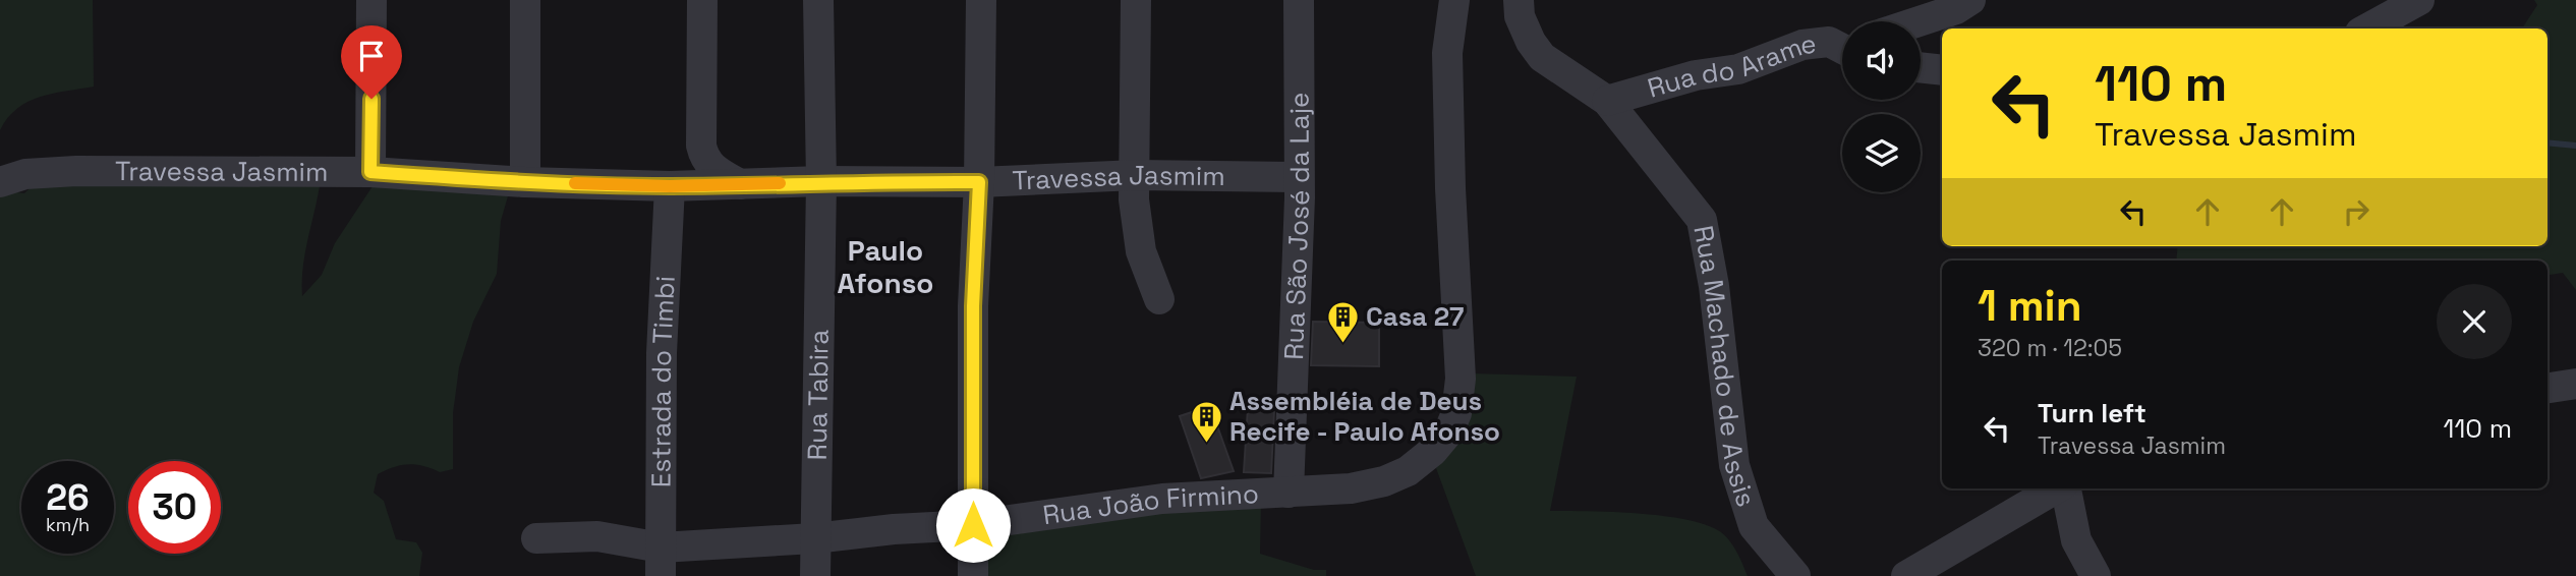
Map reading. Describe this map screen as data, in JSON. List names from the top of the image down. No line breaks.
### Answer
{"streets":{"street":["Rua do Arame","Travessa Jasmim","Rua São José da Laje","Rua Machado de Assis","Estrada do Timbi","Rua Tabira","Rua João Firmino"]},"crossings":[["Rua do Arame","Rua Machado de Assis"],["Travessa Jasmim","Rua São José da Laje"],["Travessa Jasmim","Estrada do Timbi"],["Travessa Jasmim","Rua Tabira"],["Rua São José da Laje","Rua João Firmino"],["Estrada do Timbi","Rua João Firmino"],["Rua Tabira","Rua João Firmino"]],"districts":["Paulo Afonso"],"places":{"building":["Casa 27","Assembléia de Deus Recife - Paulo Afonso"]},"page":{"turn":["110 m","Travessa Jasmim"],"heading":["1 min","320 m · 12:05"],"list":[{"name":"Turn left","note":"Travessa Jasmim","value":"110 m"}],"speed":"26 km/h","limit":"30"}}
